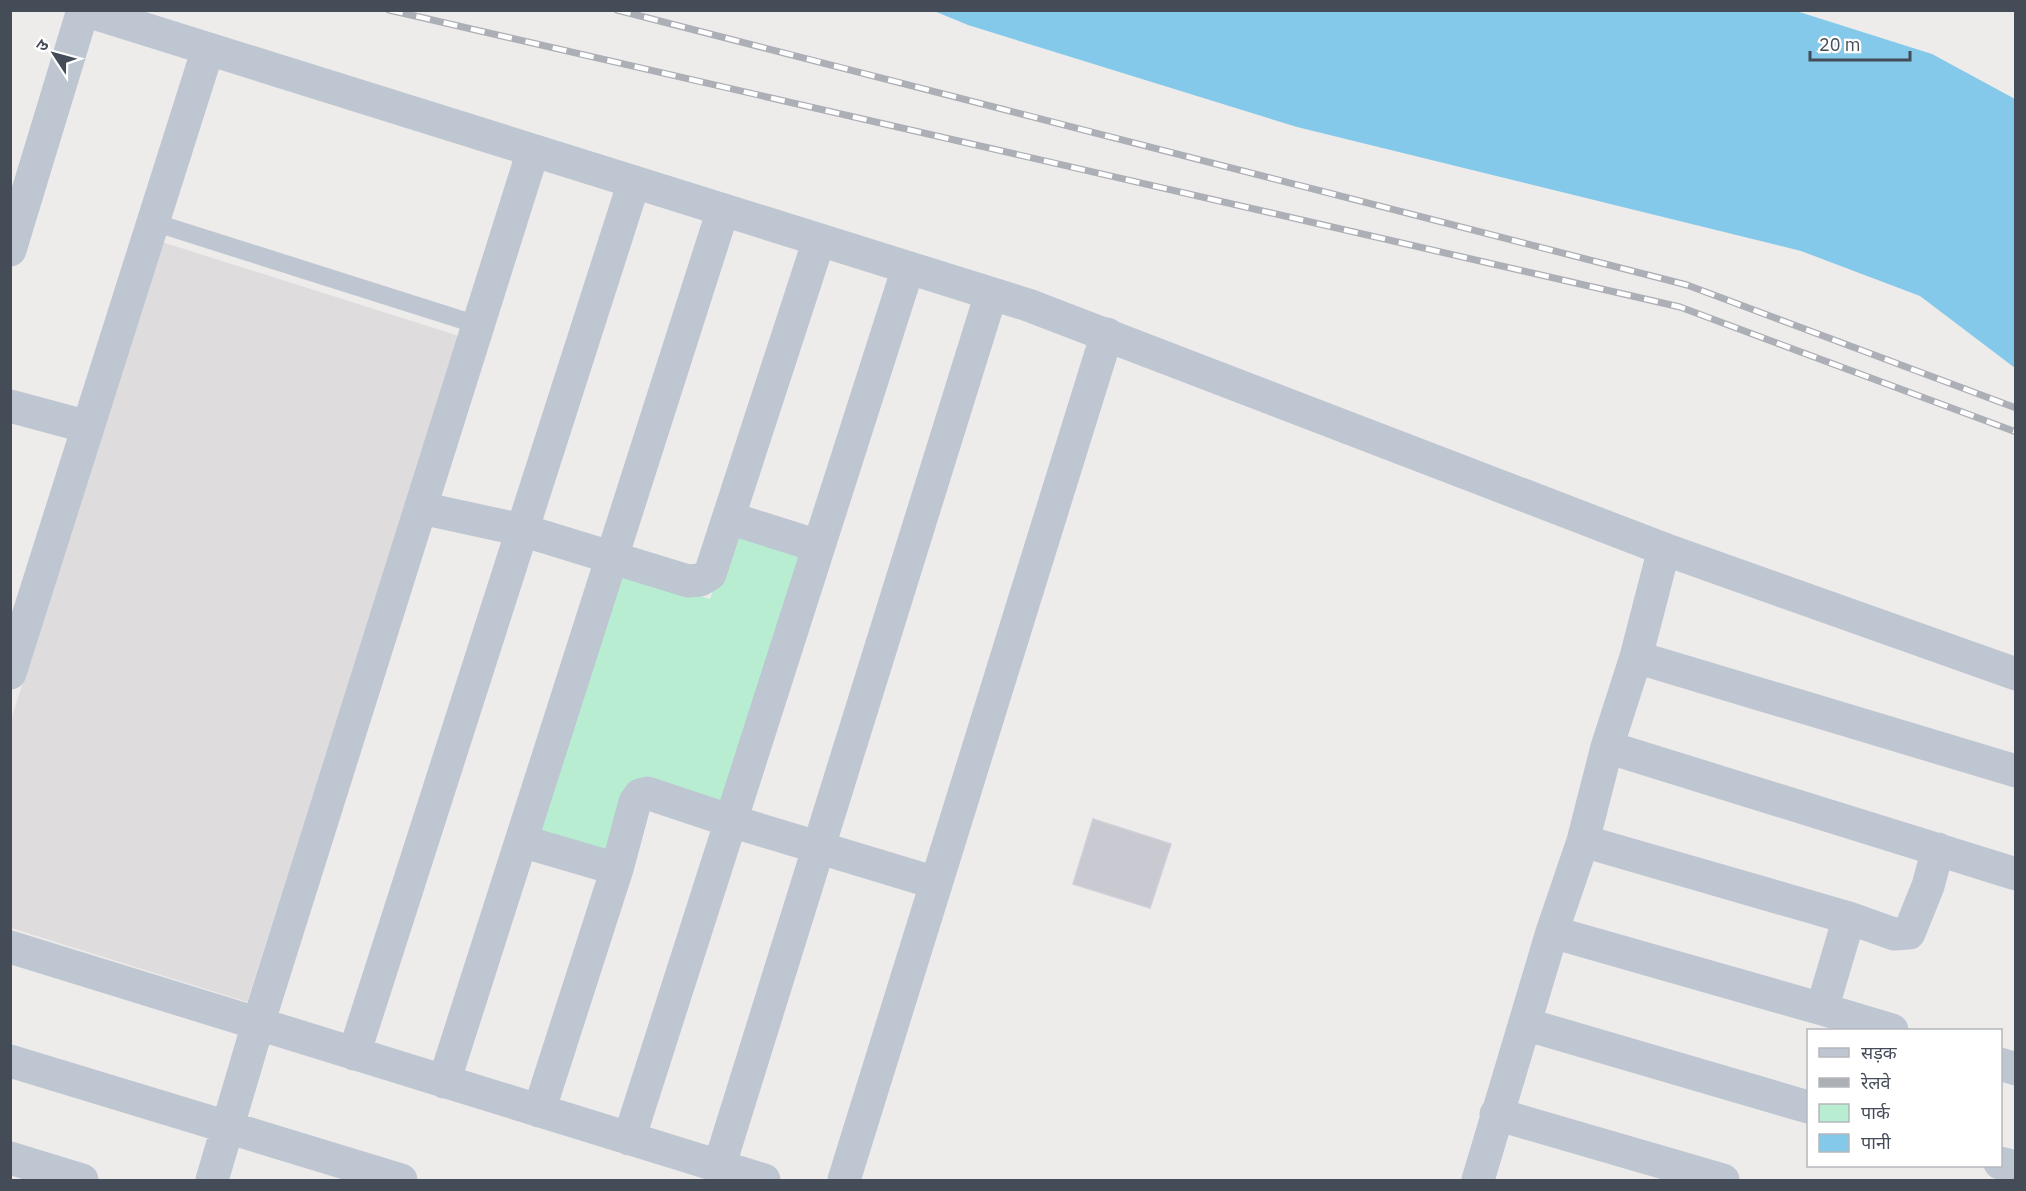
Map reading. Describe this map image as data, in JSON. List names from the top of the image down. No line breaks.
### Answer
{"legend":["सड़क","रेलवे","पार्क","पानी"],"scale_bar":"20 m","north":"top left"}
